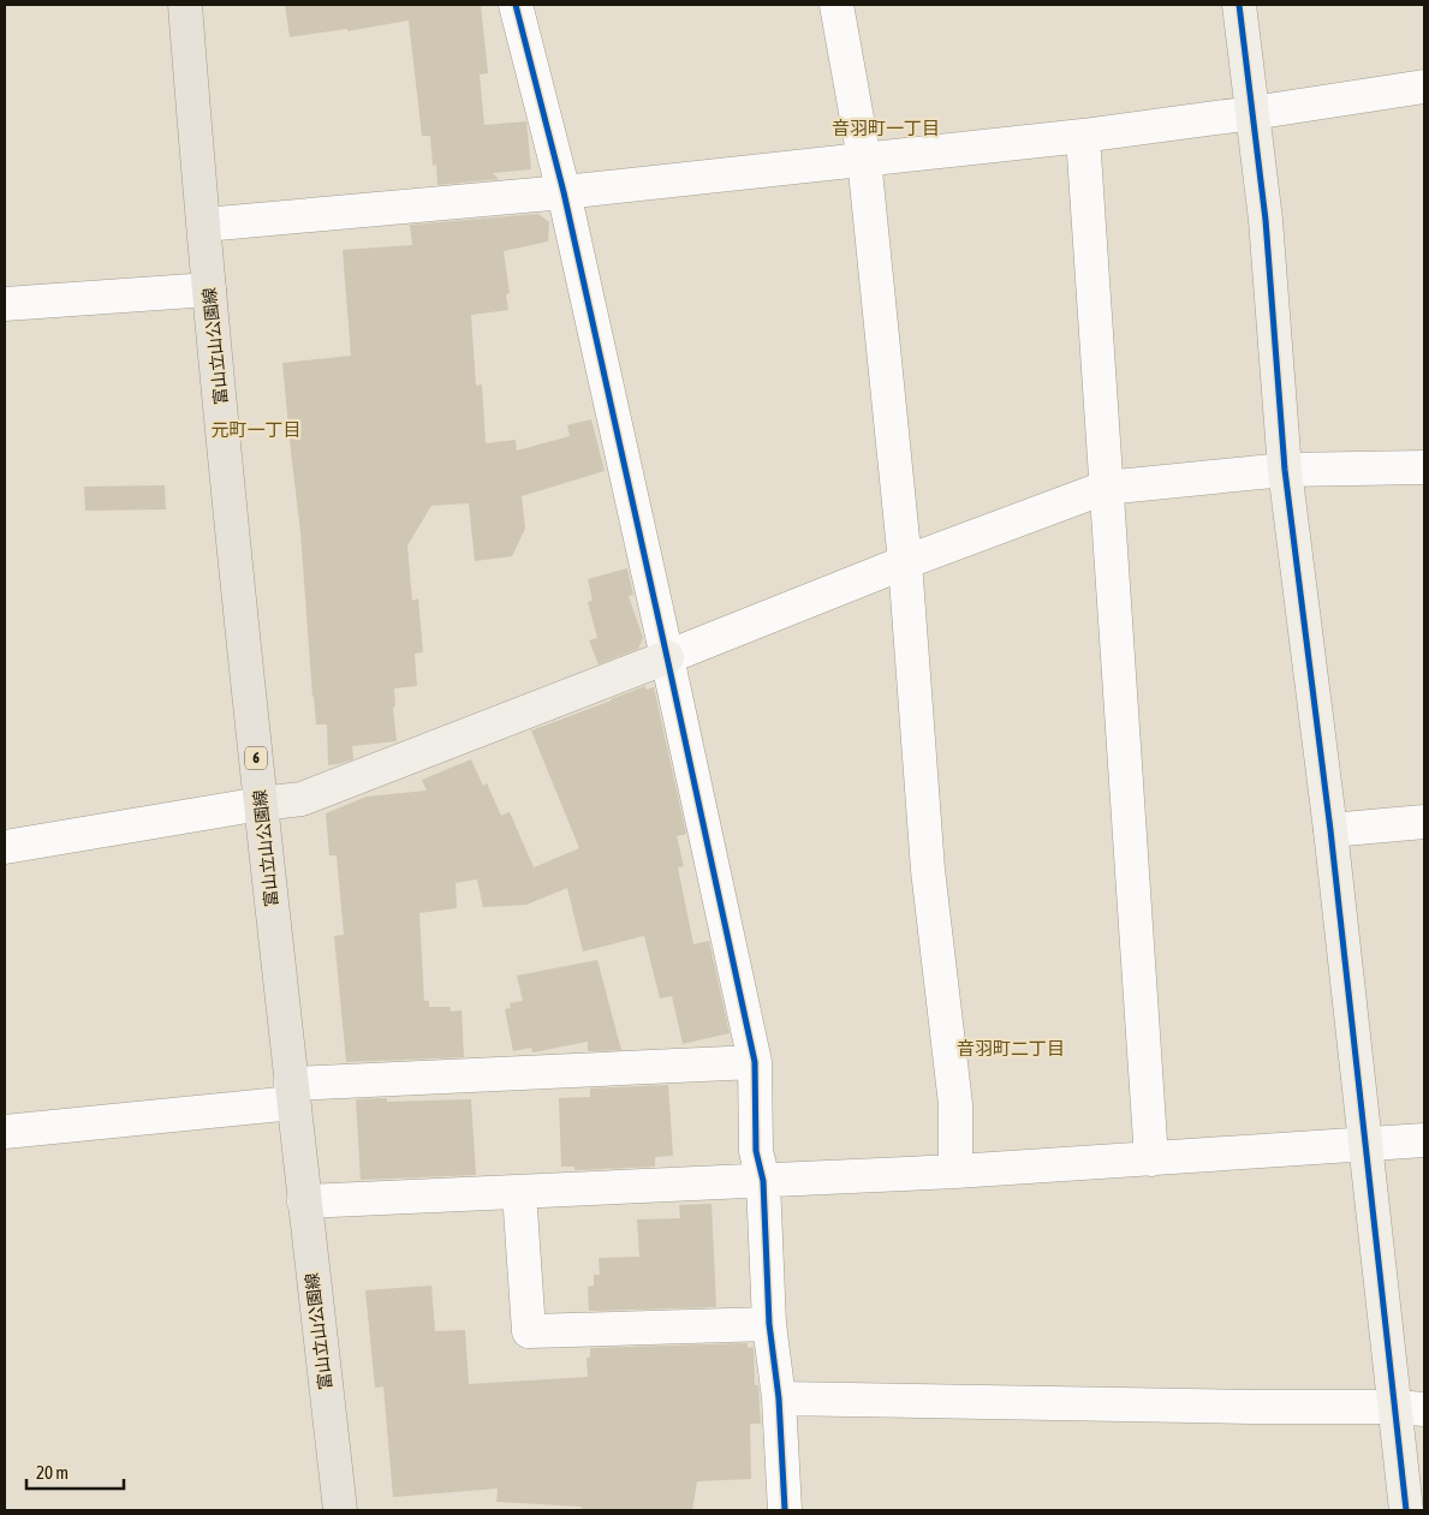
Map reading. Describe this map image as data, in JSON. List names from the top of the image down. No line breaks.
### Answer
{"streets":{"main road":["富山立山公園線","6"]},"districts":["音羽町一丁目","元町一丁目","音羽町二丁目"],"scale_bar":"20 m"}
